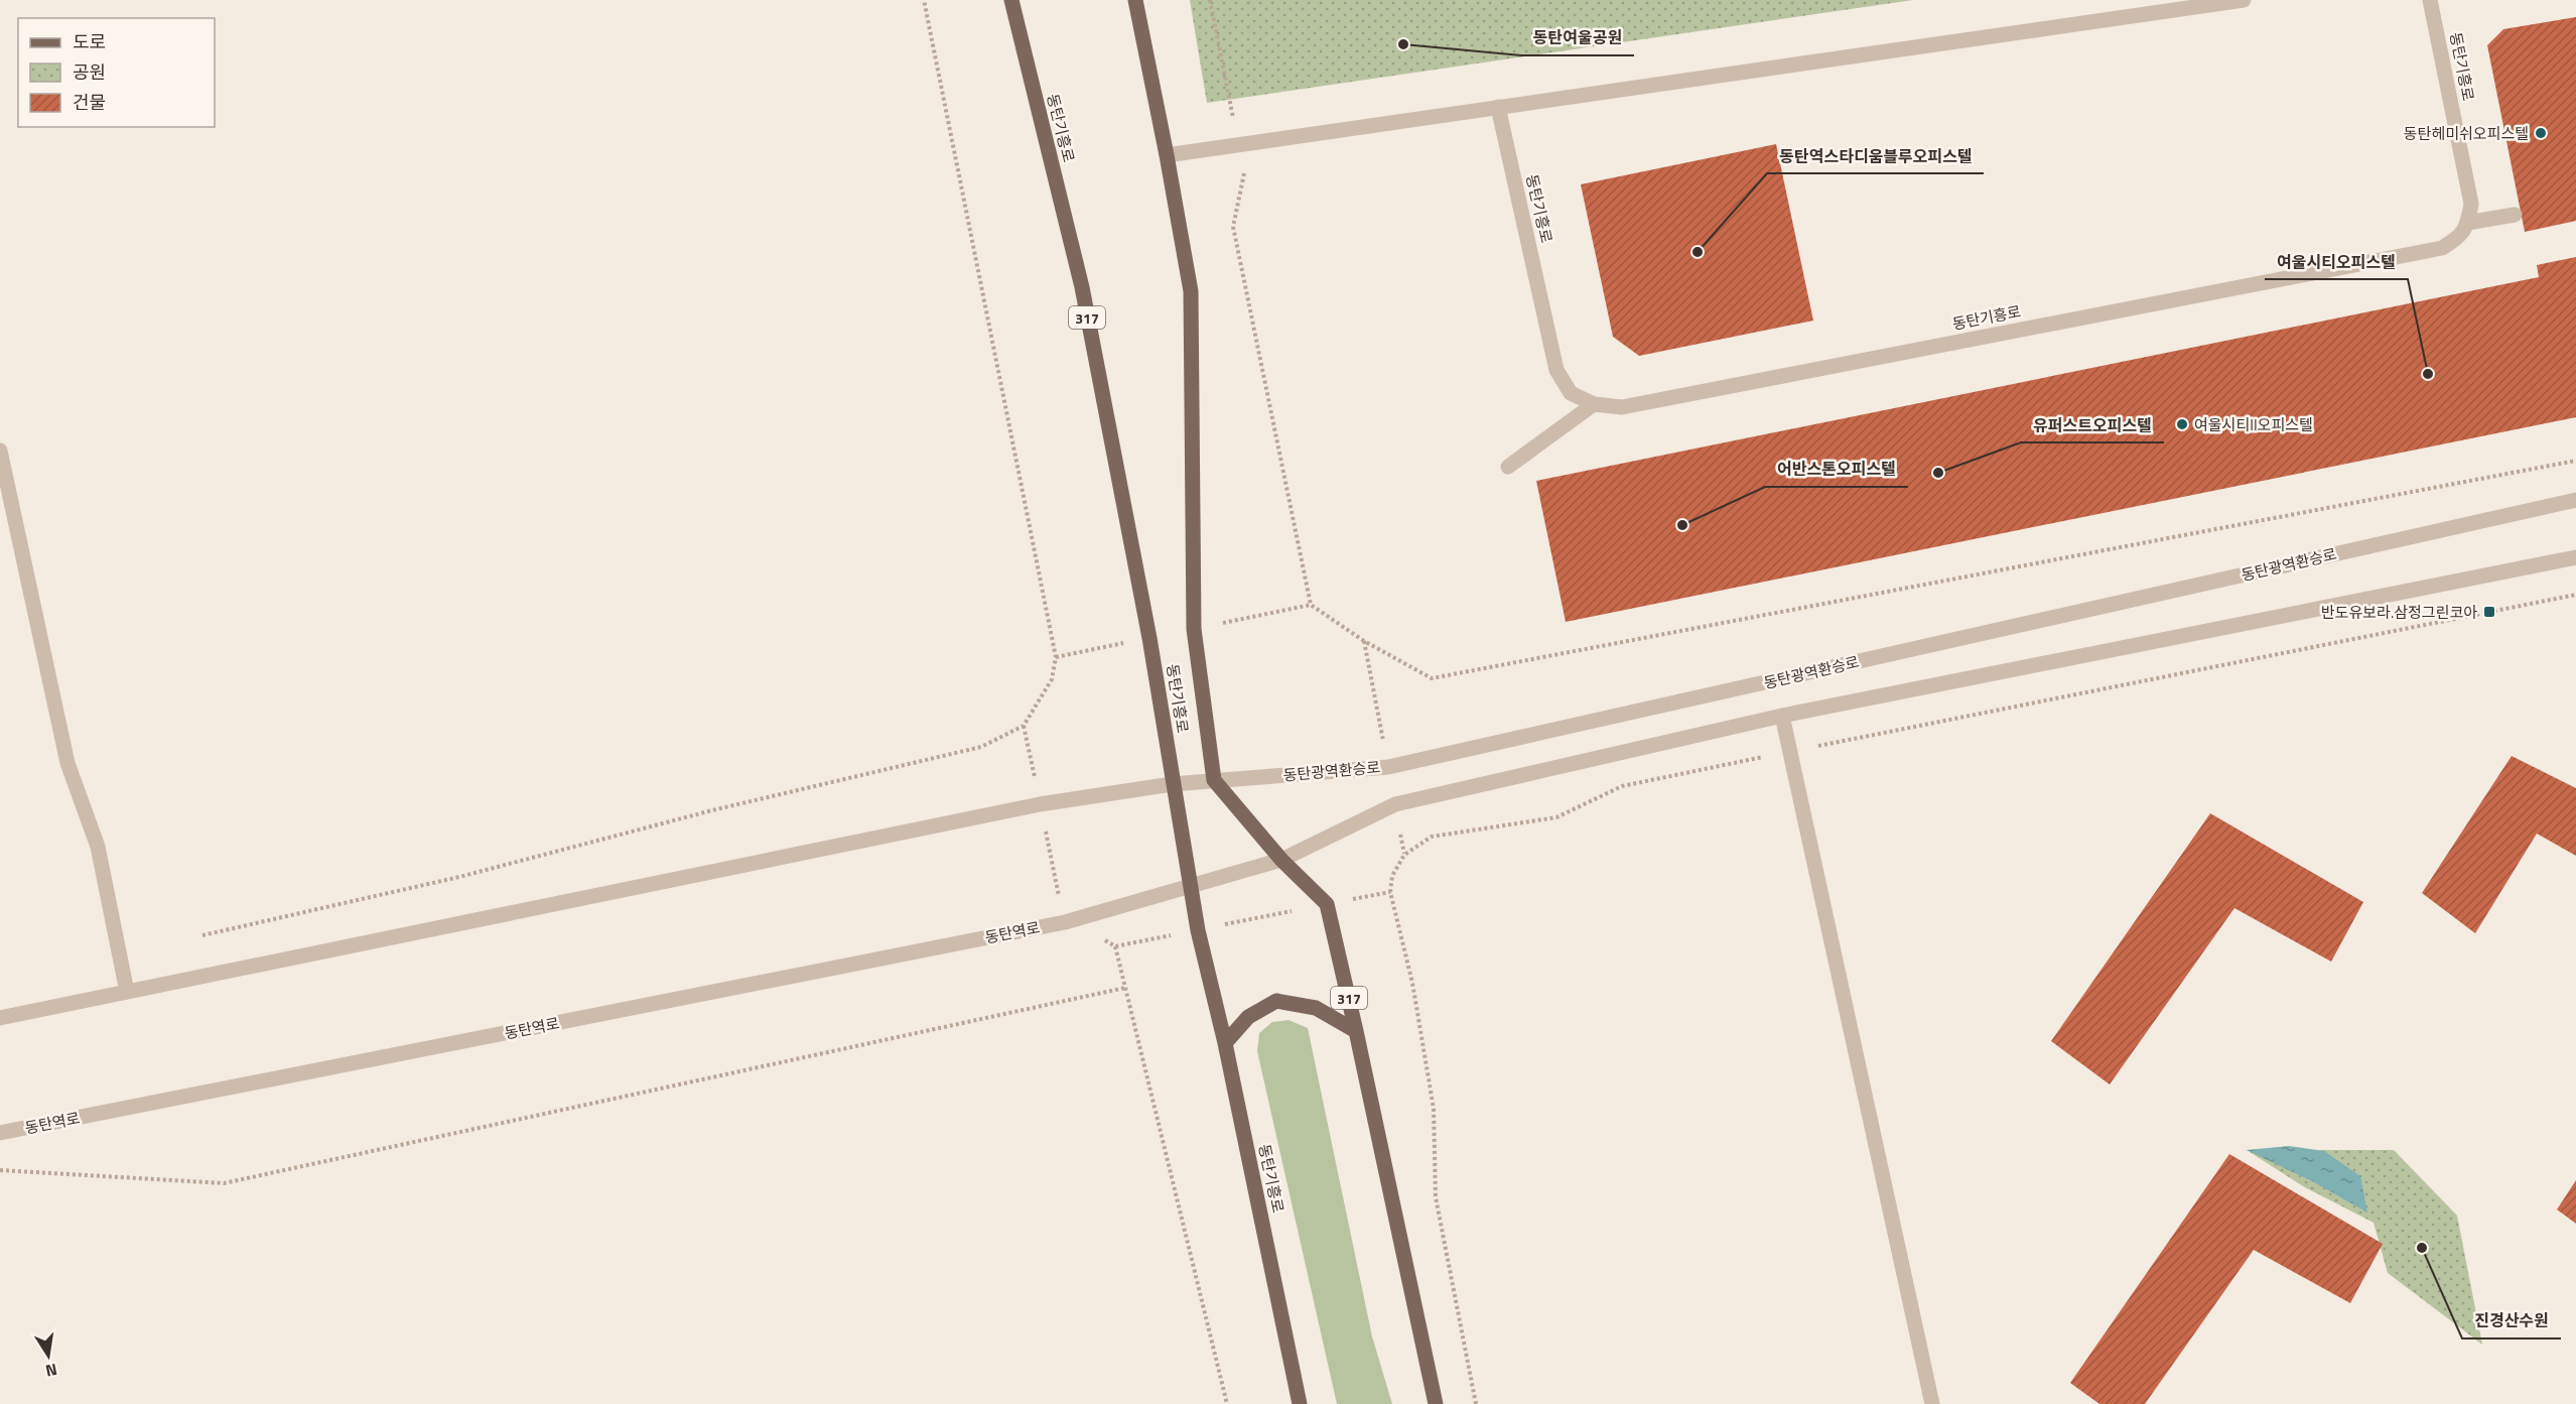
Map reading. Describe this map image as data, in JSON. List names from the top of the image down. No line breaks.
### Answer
{"streets":{"main road":["동탄기흥로","317"],"street":["동탄광역환승로","동탄역로"]},"crossings":[["동탄기흥로","동탄광역환승로"],["동탄기흥로","동탄역로"]],"places":{"other":["동탄여울공원","동탄헤미쉬오피스텔","동탄역스타디움블루오피스텔","여울시티오피스텔","여울시티II오피스텔","유퍼스트오피스텔","어반스톤오피스텔","진경산수원"],"transit":["반도유보라.삼정그린코아"]},"legend":["도로","공원","건물"],"north":"bottom"}
